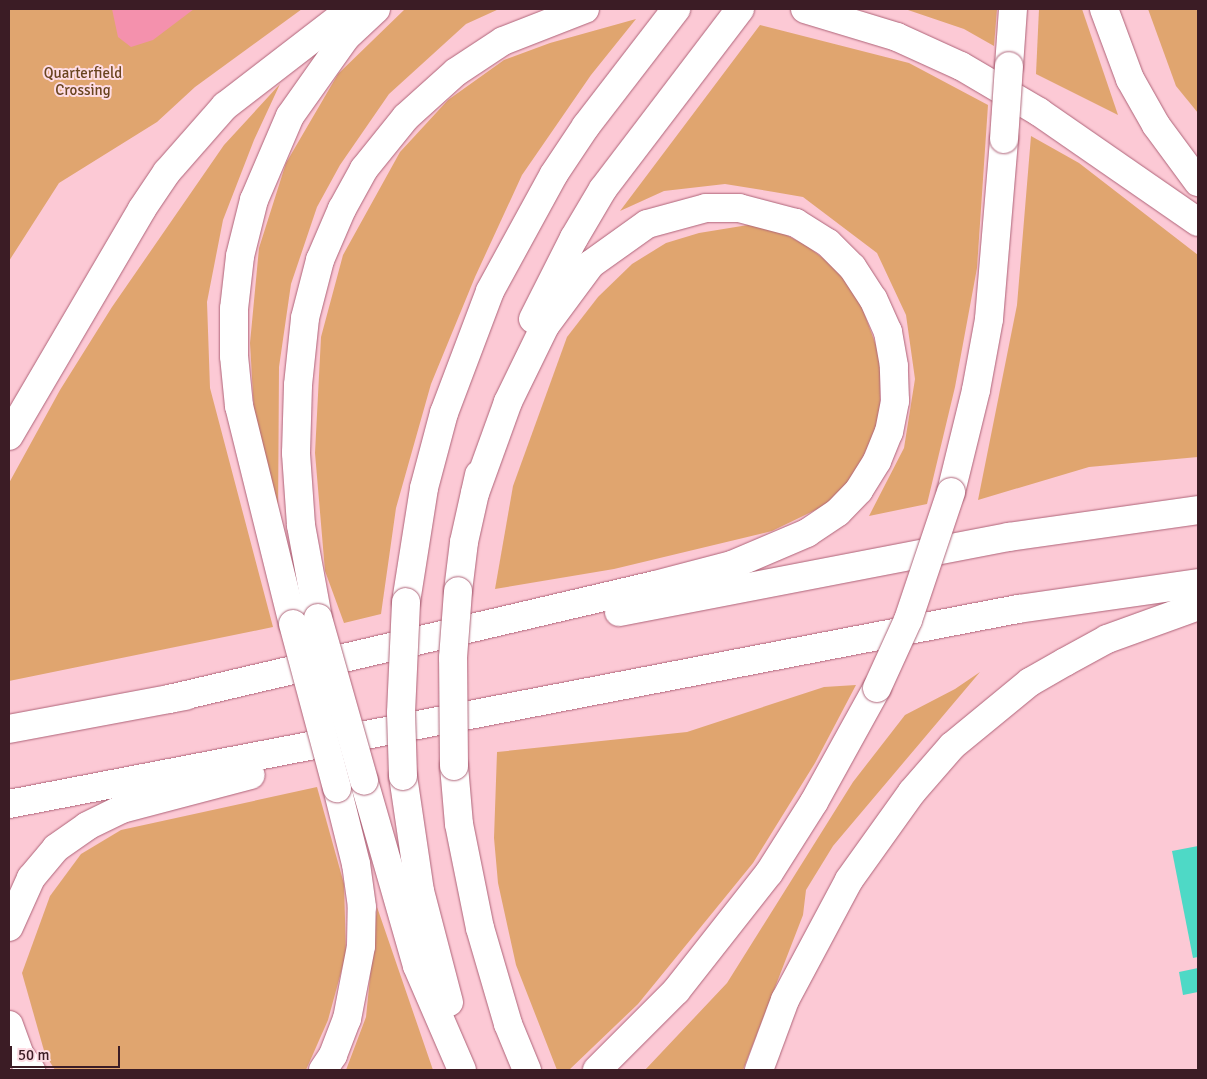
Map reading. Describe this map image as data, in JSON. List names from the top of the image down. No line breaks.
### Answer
{"parks":["Quarterfield Crossing"],"scale_bar":"50 m"}
